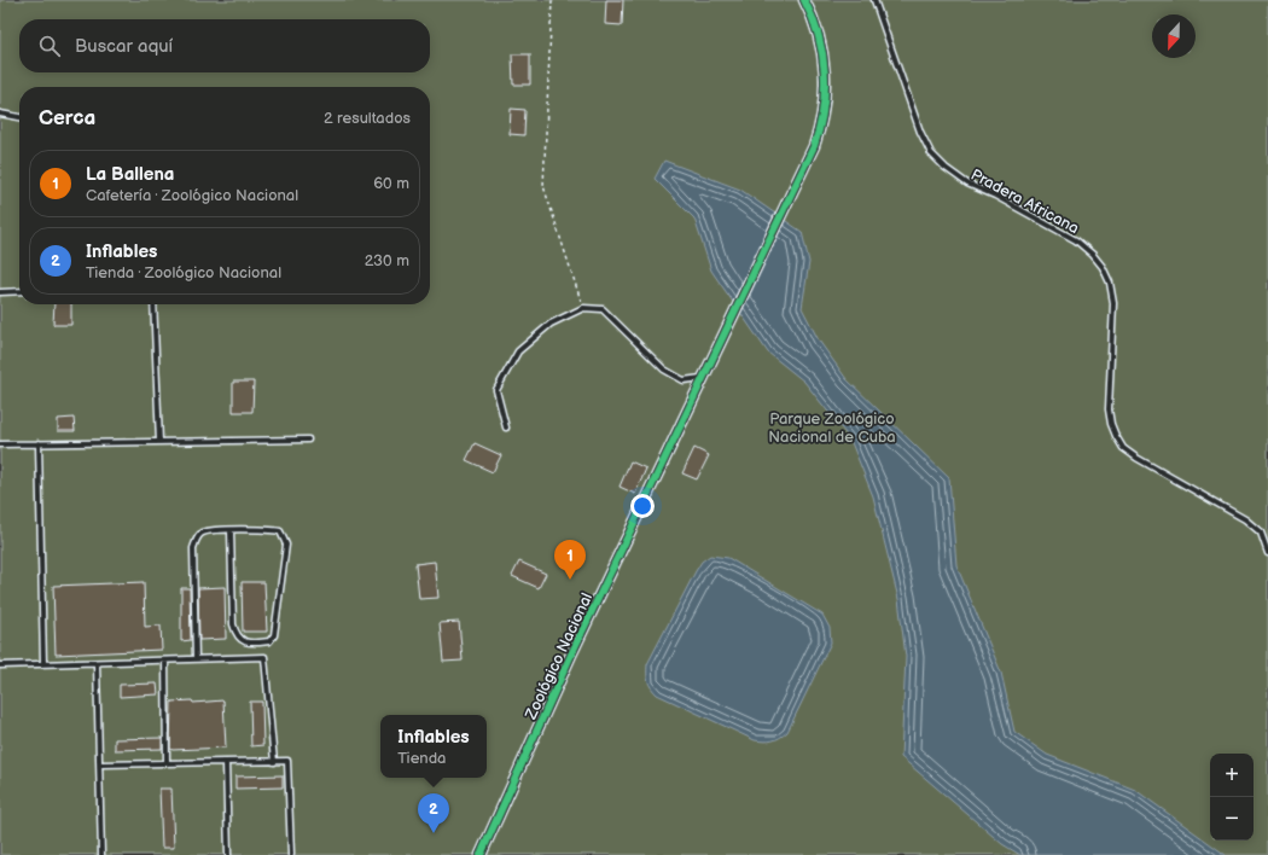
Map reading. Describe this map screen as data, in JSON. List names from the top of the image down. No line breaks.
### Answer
{"streets":{"street":["Zoológico Nacional"],"lane":["Pradera Africana"]},"parks":["Parque Zoológico Nacional de Cuba"],"north":"bottom","page":{"search":"Buscar aquí","heading":["Cerca","2 resultados"],"list":[{"mark":"1","name":"La Ballena","note":"Cafetería · Zoológico Nacional","value":"60 m"},{"mark":"2","name":"Inflables","note":"Tienda · Zoológico Nacional","value":"230 m"}],"pins":["1","2"],"popup":["Inflables","Tienda"],"map_buttons":["+","−"]}}
